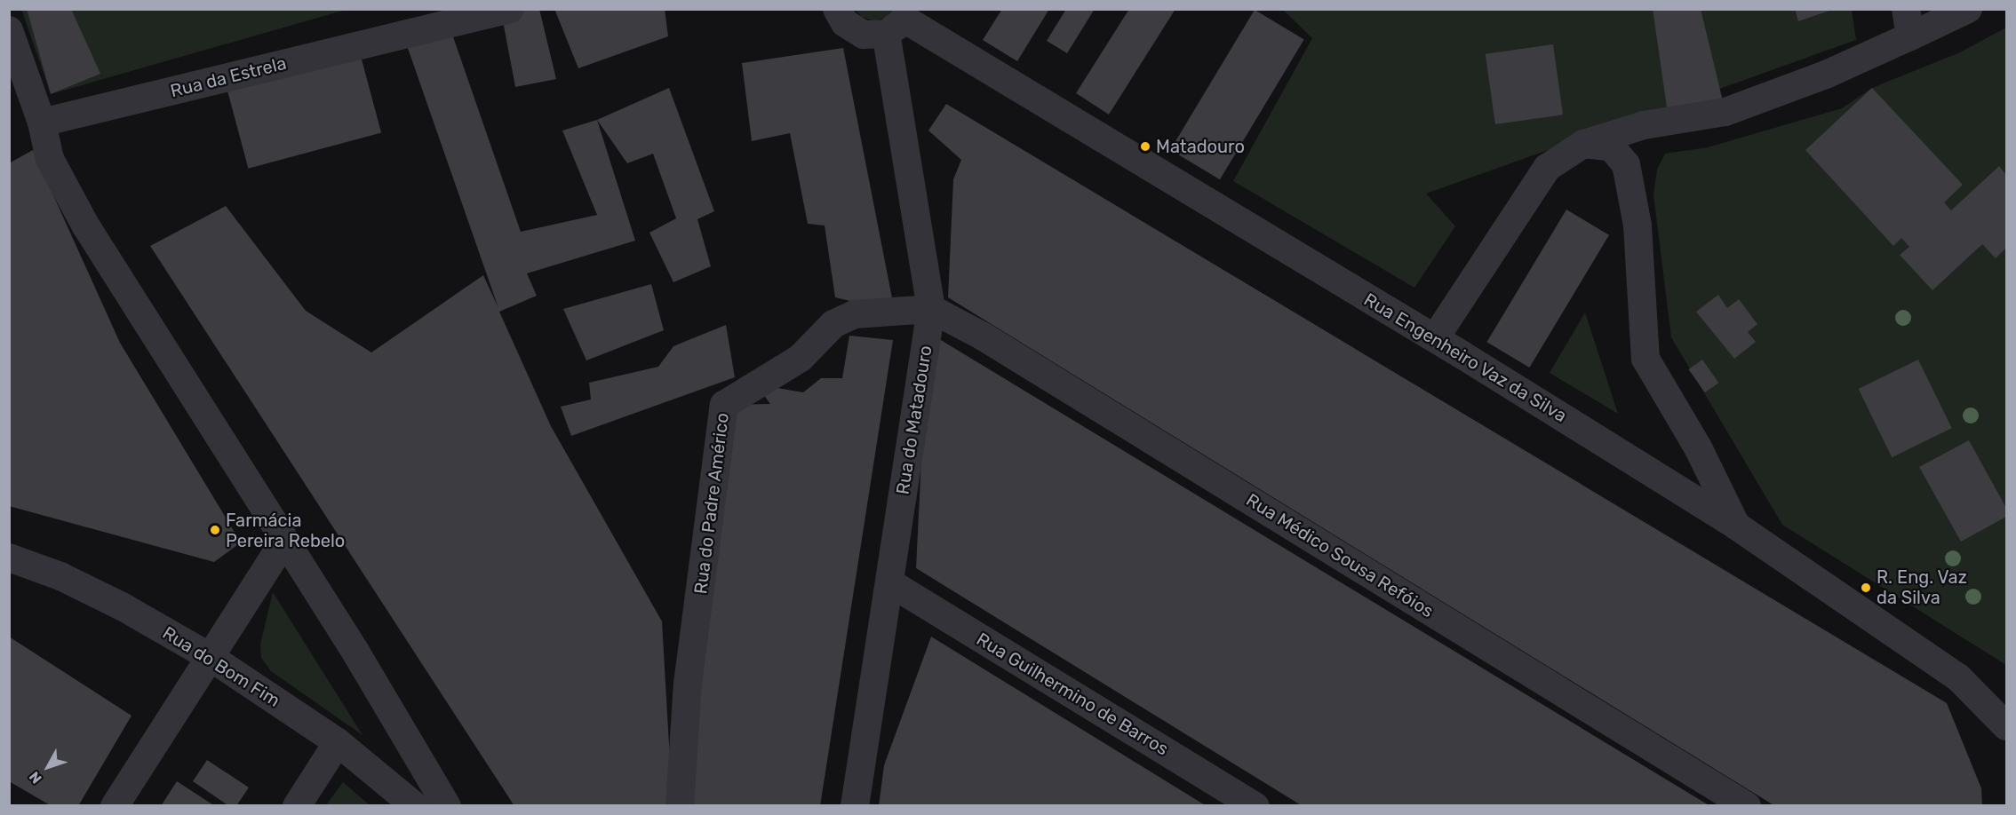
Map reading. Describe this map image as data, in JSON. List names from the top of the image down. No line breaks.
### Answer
{"streets":{"street":["Rua da Estrela","Rua Engenheiro Vaz da Silva","Rua do Matadouro","Rua do Padre Américo","Rua Médico Sousa Refóios","Rua do Bom Fim","Rua Guilhermino de Barros"]},"crossings":[["Rua Engenheiro Vaz da Silva","Rua do Matadouro"],["Rua do Matadouro","Rua do Padre Américo"],["Rua do Matadouro","Rua Médico Sousa Refóios"],["Rua do Matadouro","Rua Guilhermino de Barros"],["Rua do Padre Américo","Rua Médico Sousa Refóios"]],"places":["Matadouro","Farmácia Pereira Rebelo","R. Eng. Vaz da Silva"],"north":"bottom left"}
